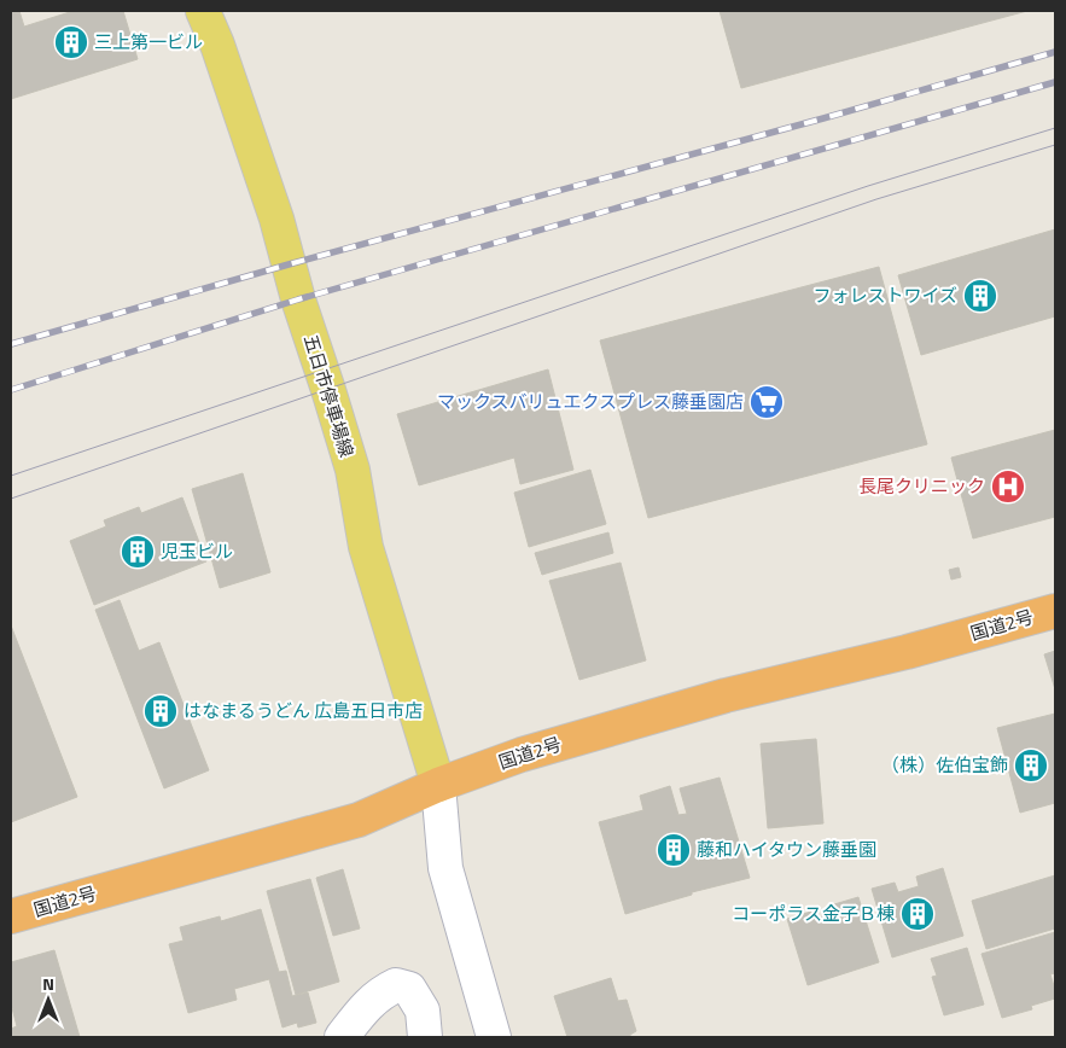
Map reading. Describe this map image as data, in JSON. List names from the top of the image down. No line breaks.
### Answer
{"streets":{"highway":["国道2号"],"main road":["五日市停車場線"]},"crossings":[["五日市停車場線","国道2号"]],"places":{"building":["三上第一ビル","フォレストワイズ","児玉ビル","はなまるうどん 広島五日市店","（株）佐伯宝飾","藤和ハイタウン藤垂園","コーポラス金子Ｂ棟"],"supermarket":["マックスバリュエクスプレス藤垂園店"],"hospital":["長尾クリニック"]},"north":"top"}
